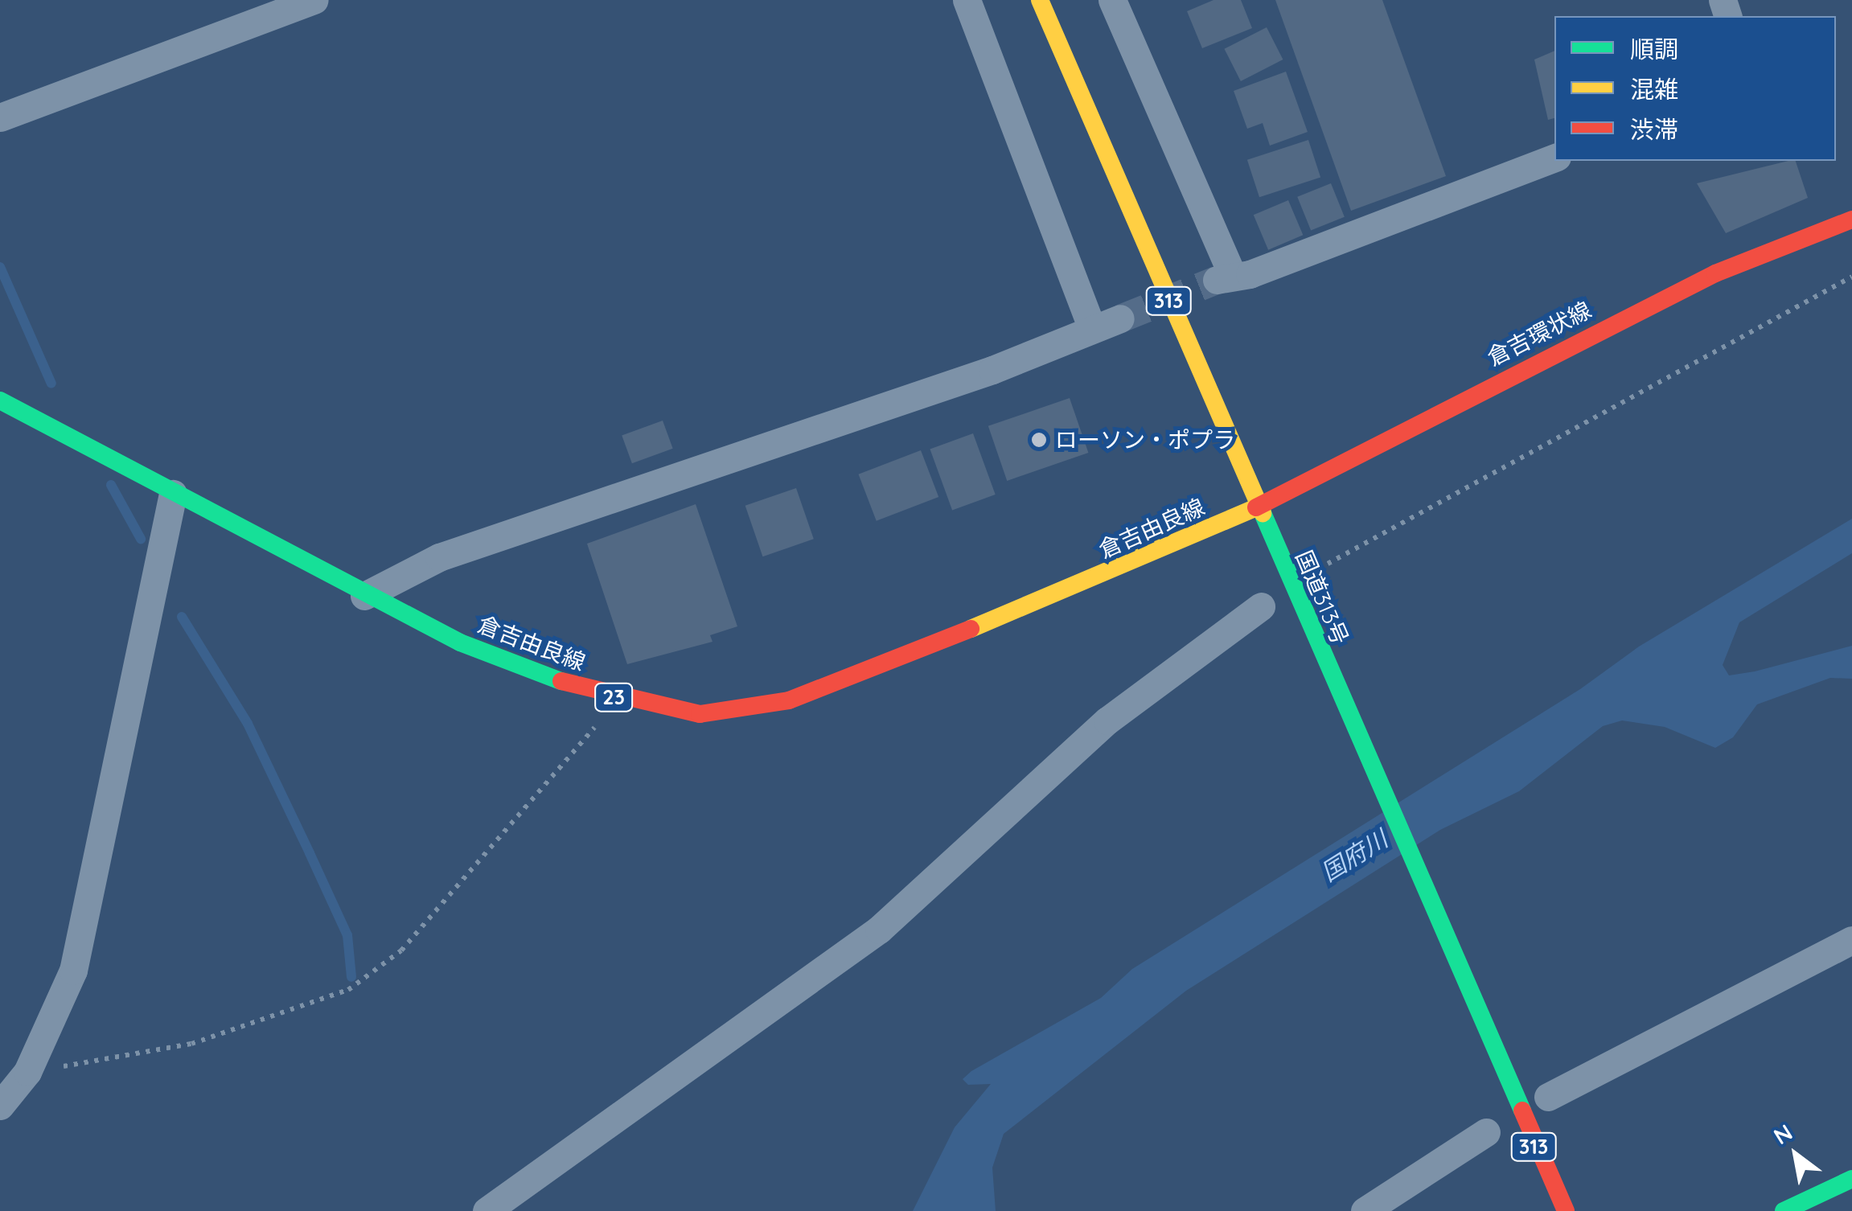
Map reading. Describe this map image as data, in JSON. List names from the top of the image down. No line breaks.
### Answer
{"streets":{"main road":["313","倉吉環状線","倉吉由良線","国道313号","23"]},"crossings":[["倉吉環状線","倉吉由良線"],["倉吉環状線","国道313号"],["倉吉由良線","国道313号"]],"water":["国府川"],"places":["ローソン・ポプラ"],"legend":["順調","混雑","渋滞"],"north":"top left"}
